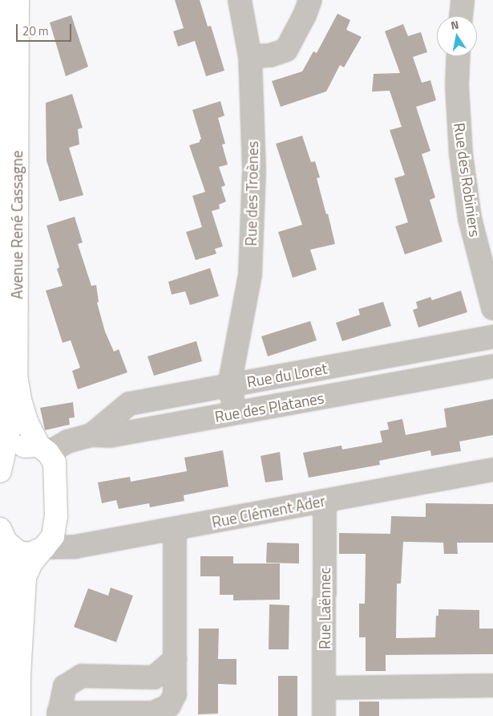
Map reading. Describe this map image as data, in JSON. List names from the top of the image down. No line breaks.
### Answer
{"streets":{"main road":["Avenue René Cassagne"],"street":["Rue des Robiniers","Rue des Troènes","Rue du Loret","Rue des Platanes","Rue Clément Ader","Rue Laënnec"]},"crossings":[["Rue des Troènes","Rue du Loret"],["Avenue René Cassagne","Rue des Platanes"],["Avenue René Cassagne","Rue Clément Ader"],["Rue du Loret","Rue des Platanes"],["Rue Clément Ader","Rue Laënnec"]],"scale_bar":"20 m","north":"top"}
